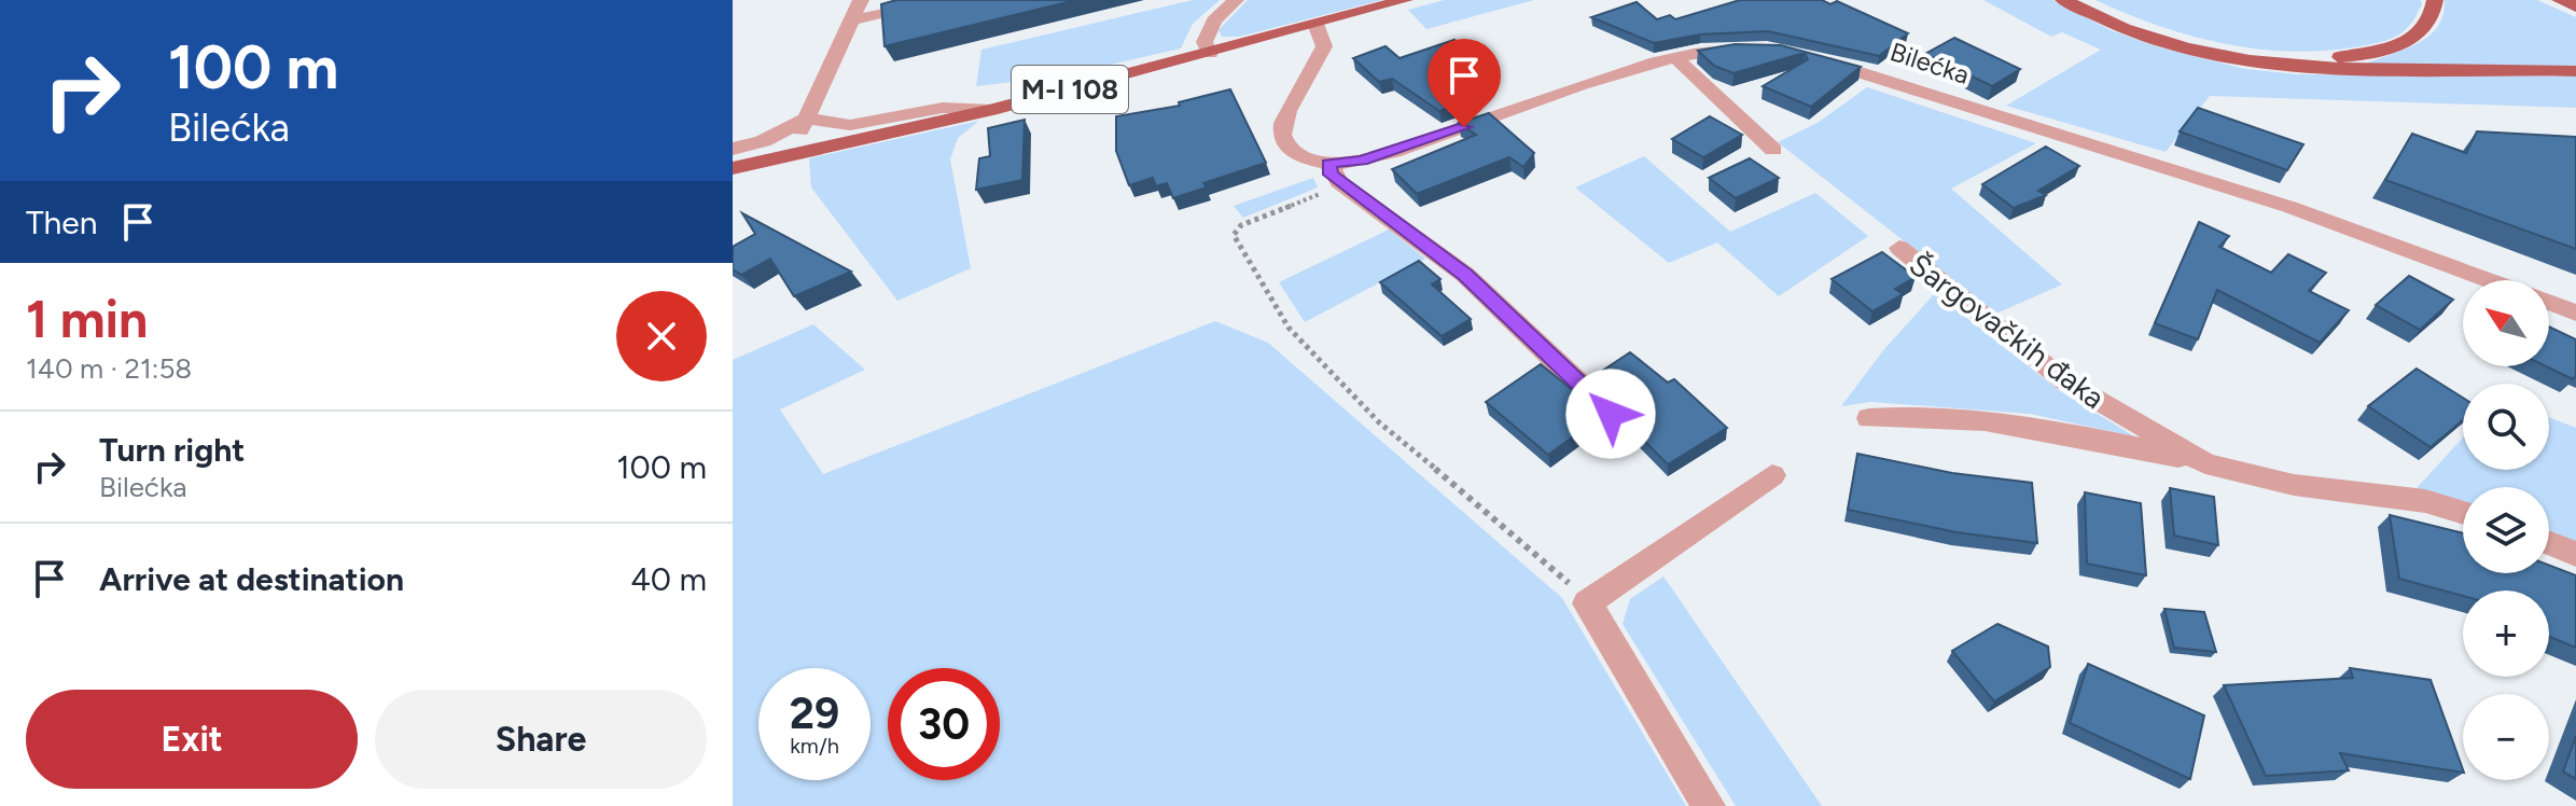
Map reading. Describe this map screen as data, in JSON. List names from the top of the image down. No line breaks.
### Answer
{"streets":{"main road":["M-I 108"],"street":["Bilećka","Šargovačkih đaka"]},"north":"top left","page":{"turn":["100 m","Bilećka"],"then":"Then","heading":["1 min","140 m · 21:58"],"map_buttons":["+","−"],"list":[{"name":"Turn right","note":"Bilećka","value":"100 m"},{"name":"Arrive at destination","value":"40 m"}],"speed":"29 km/h","limit":"30","buttons":["Exit","Share"]}}
